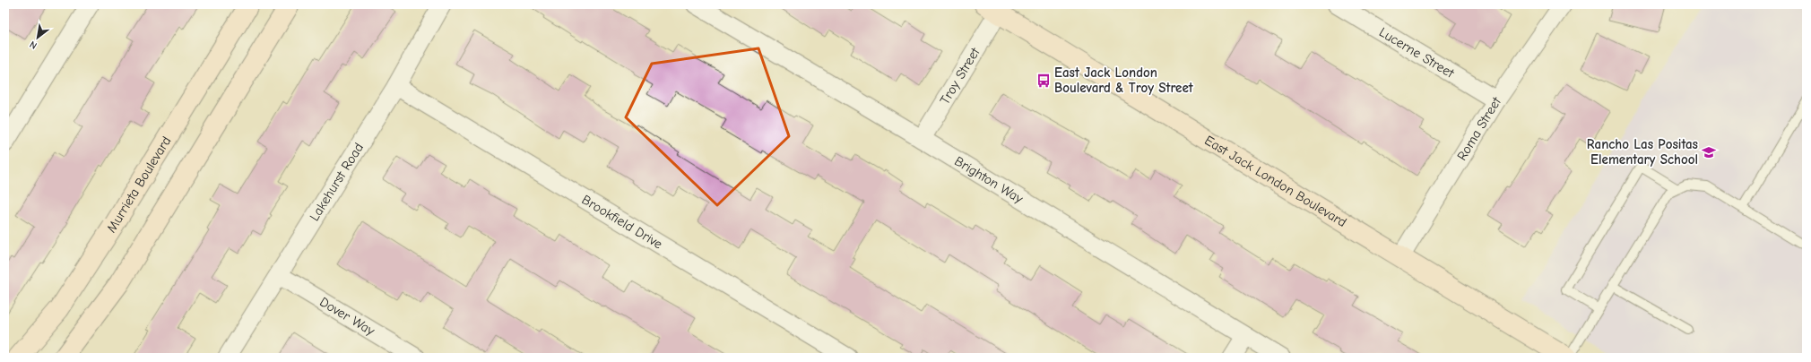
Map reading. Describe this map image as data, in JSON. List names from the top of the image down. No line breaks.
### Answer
{"streets":{"main road":["East Jack London Boulevard","Murrieta Boulevard"],"street":["Lucerne Street","Troy Street","Roma Street","Brighton Way","Lakehurst Road","Brookfield Drive","Dover Way"]},"crossings":[["Lucerne Street","Roma Street"],["Troy Street","Brighton Way"],["Troy Street","East Jack London Boulevard"],["Roma Street","East Jack London Boulevard"],["Lakehurst Road","Brookfield Drive"],["Lakehurst Road","Dover Way"]],"places":{"bus stop":["East Jack London Boulevard & Troy Street"],"school or university":["Rancho Las Positas Elementary School"]},"north":"bottom left"}
